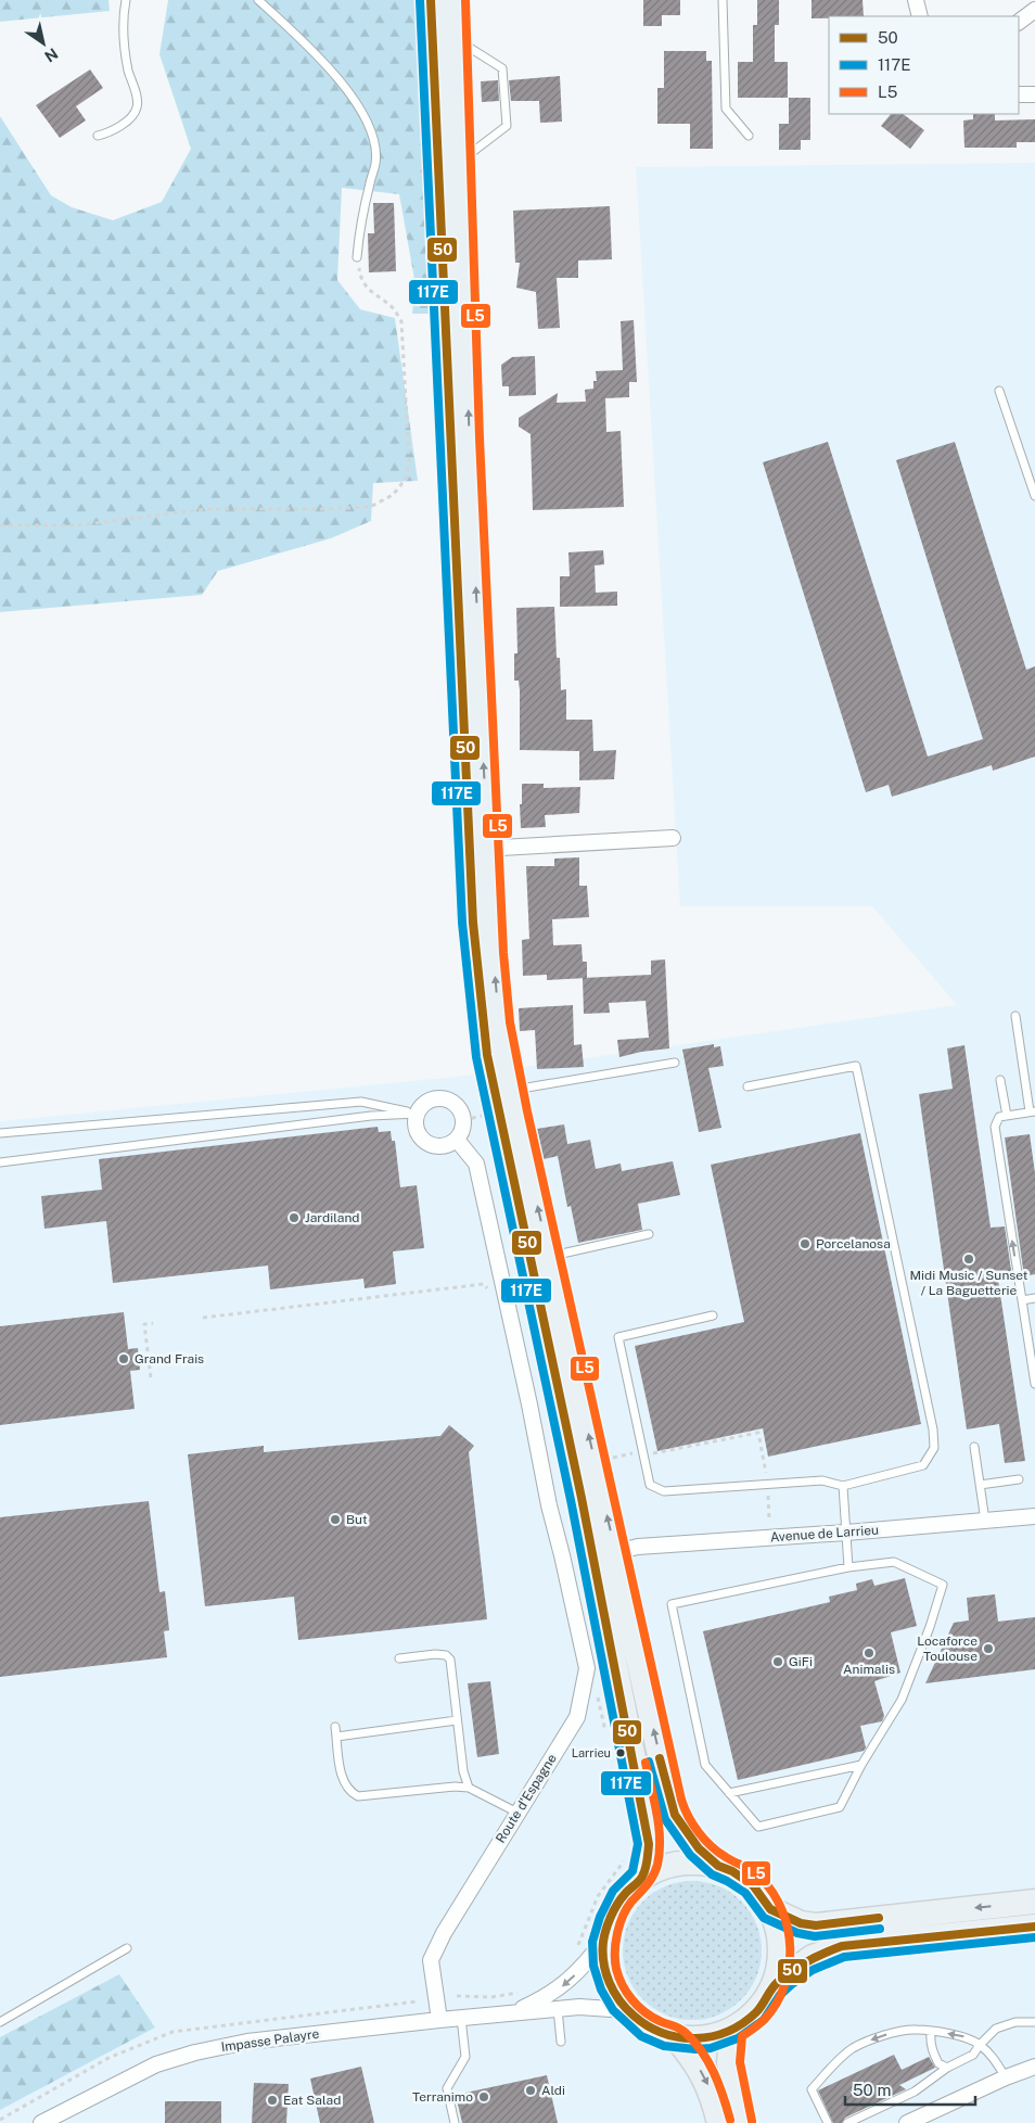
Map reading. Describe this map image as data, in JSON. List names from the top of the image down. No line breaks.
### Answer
{"streets":{"street":["Avenue de Larrieu","Route d'Espagne","Impasse Palayre"]},"crossings":[["Route d'Espagne","Impasse Palayre"]],"places":["Jardiland","Porcelanosa","Midi Music / Sunset / La Baguetterie","Grand Frais","But","Locaforce Toulouse","Animalis","GiFi","Larrieu","Aldi","Terranimo","Eat Salad"],"lines":["transit line 50","transit line 117E","transit line L5"],"legend":["50","117E","L5"],"scale_bar":"50 m","north":"bottom right"}
